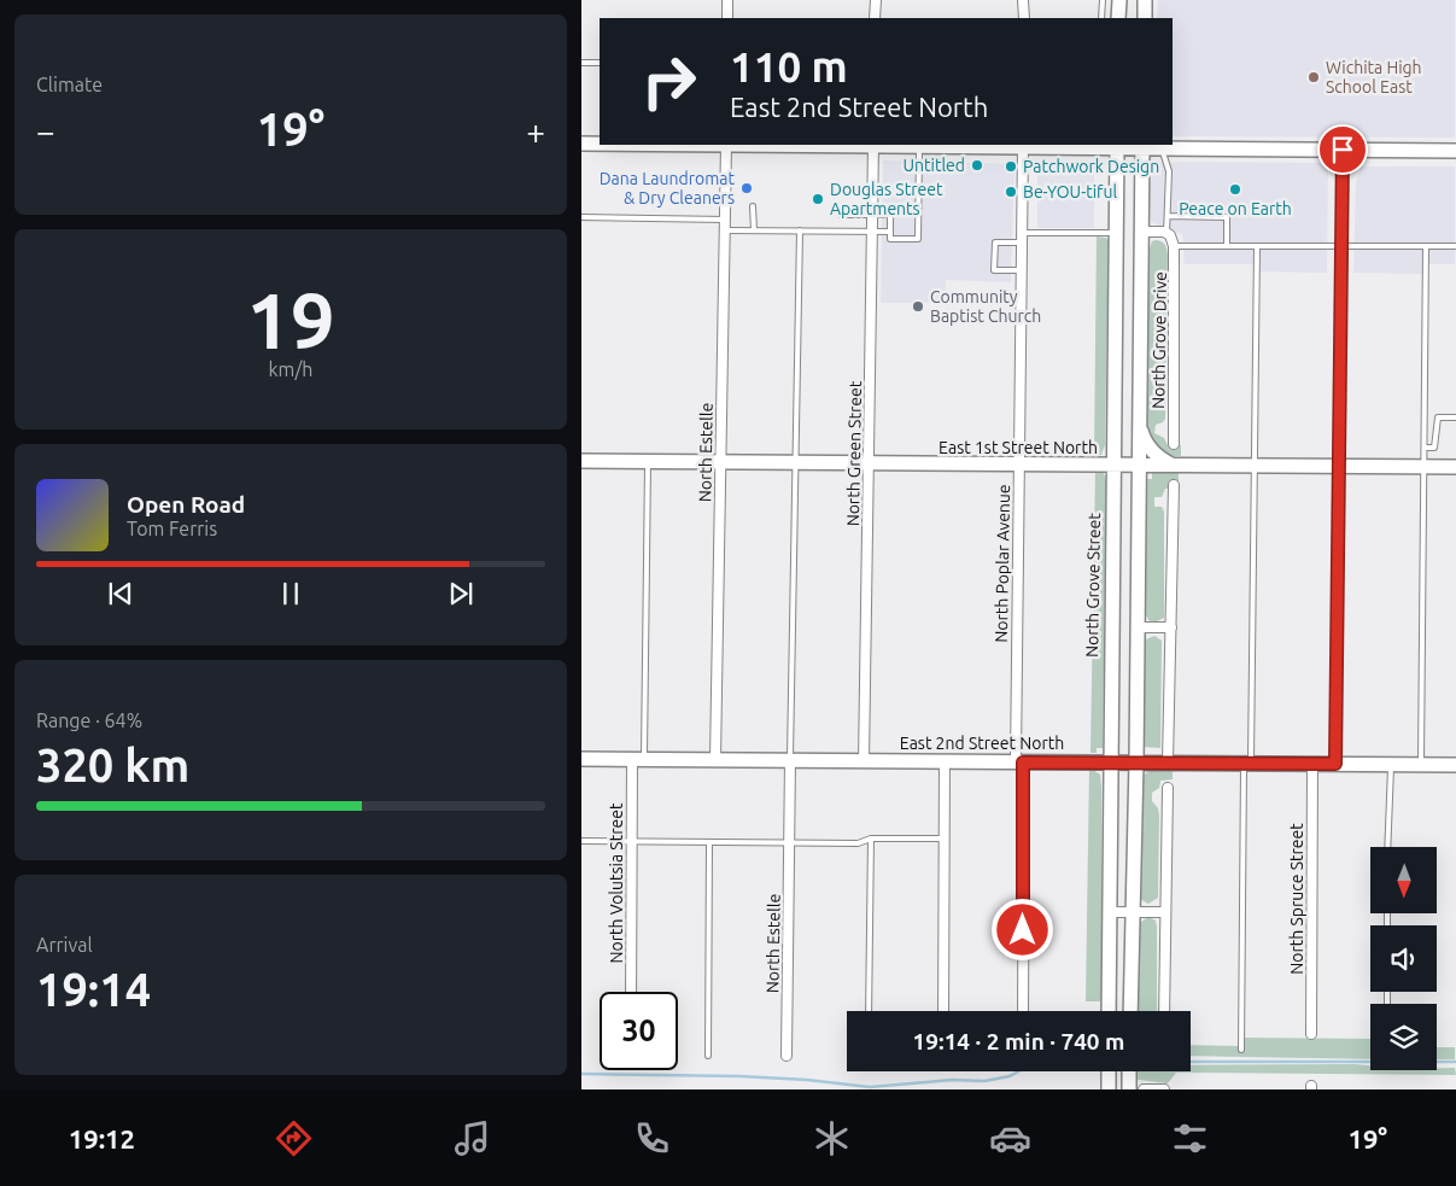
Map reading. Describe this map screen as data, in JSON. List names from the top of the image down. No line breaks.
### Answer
{"streets":{"street":["North Grove Drive","East 1st Street North","North Estelle","North Green Street","North Poplar Avenue","North Grove Street","East 2nd Street North","North Volutsia Street","North Spruce Street"]},"crossings":[["East 1st Street North","North Estelle"],["East 1st Street North","North Green Street"],["East 1st Street North","North Poplar Avenue"],["East 1st Street North","North Grove Street"],["North Estelle","East 2nd Street North"],["North Green Street","East 2nd Street North"],["North Poplar Avenue","East 2nd Street North"],["North Grove Street","East 2nd Street North"],["East 2nd Street North","North Volutsia Street"],["East 2nd Street North","North Spruce Street"]],"places":["Wichita High School East","Untitled","Patchwork Design","Dana Laundromat & Dry Cleaners","Peace on Earth","Be-YOU-tiful","Douglas Street Apartments","Community Baptist Church"],"north":"bottom","page":{"tile":["Climate",["19","km/h"],["Range · 64%","320 km"],["Arrival","19:14"]],"turn":["110 m","East 2nd Street North"],"heat":["−","19°","+"],"song":["Open Road","Tom Ferris"],"limit":"30","trip":"19:14 · 2 min · 740 m","tabs":["19:12","19°"]}}
